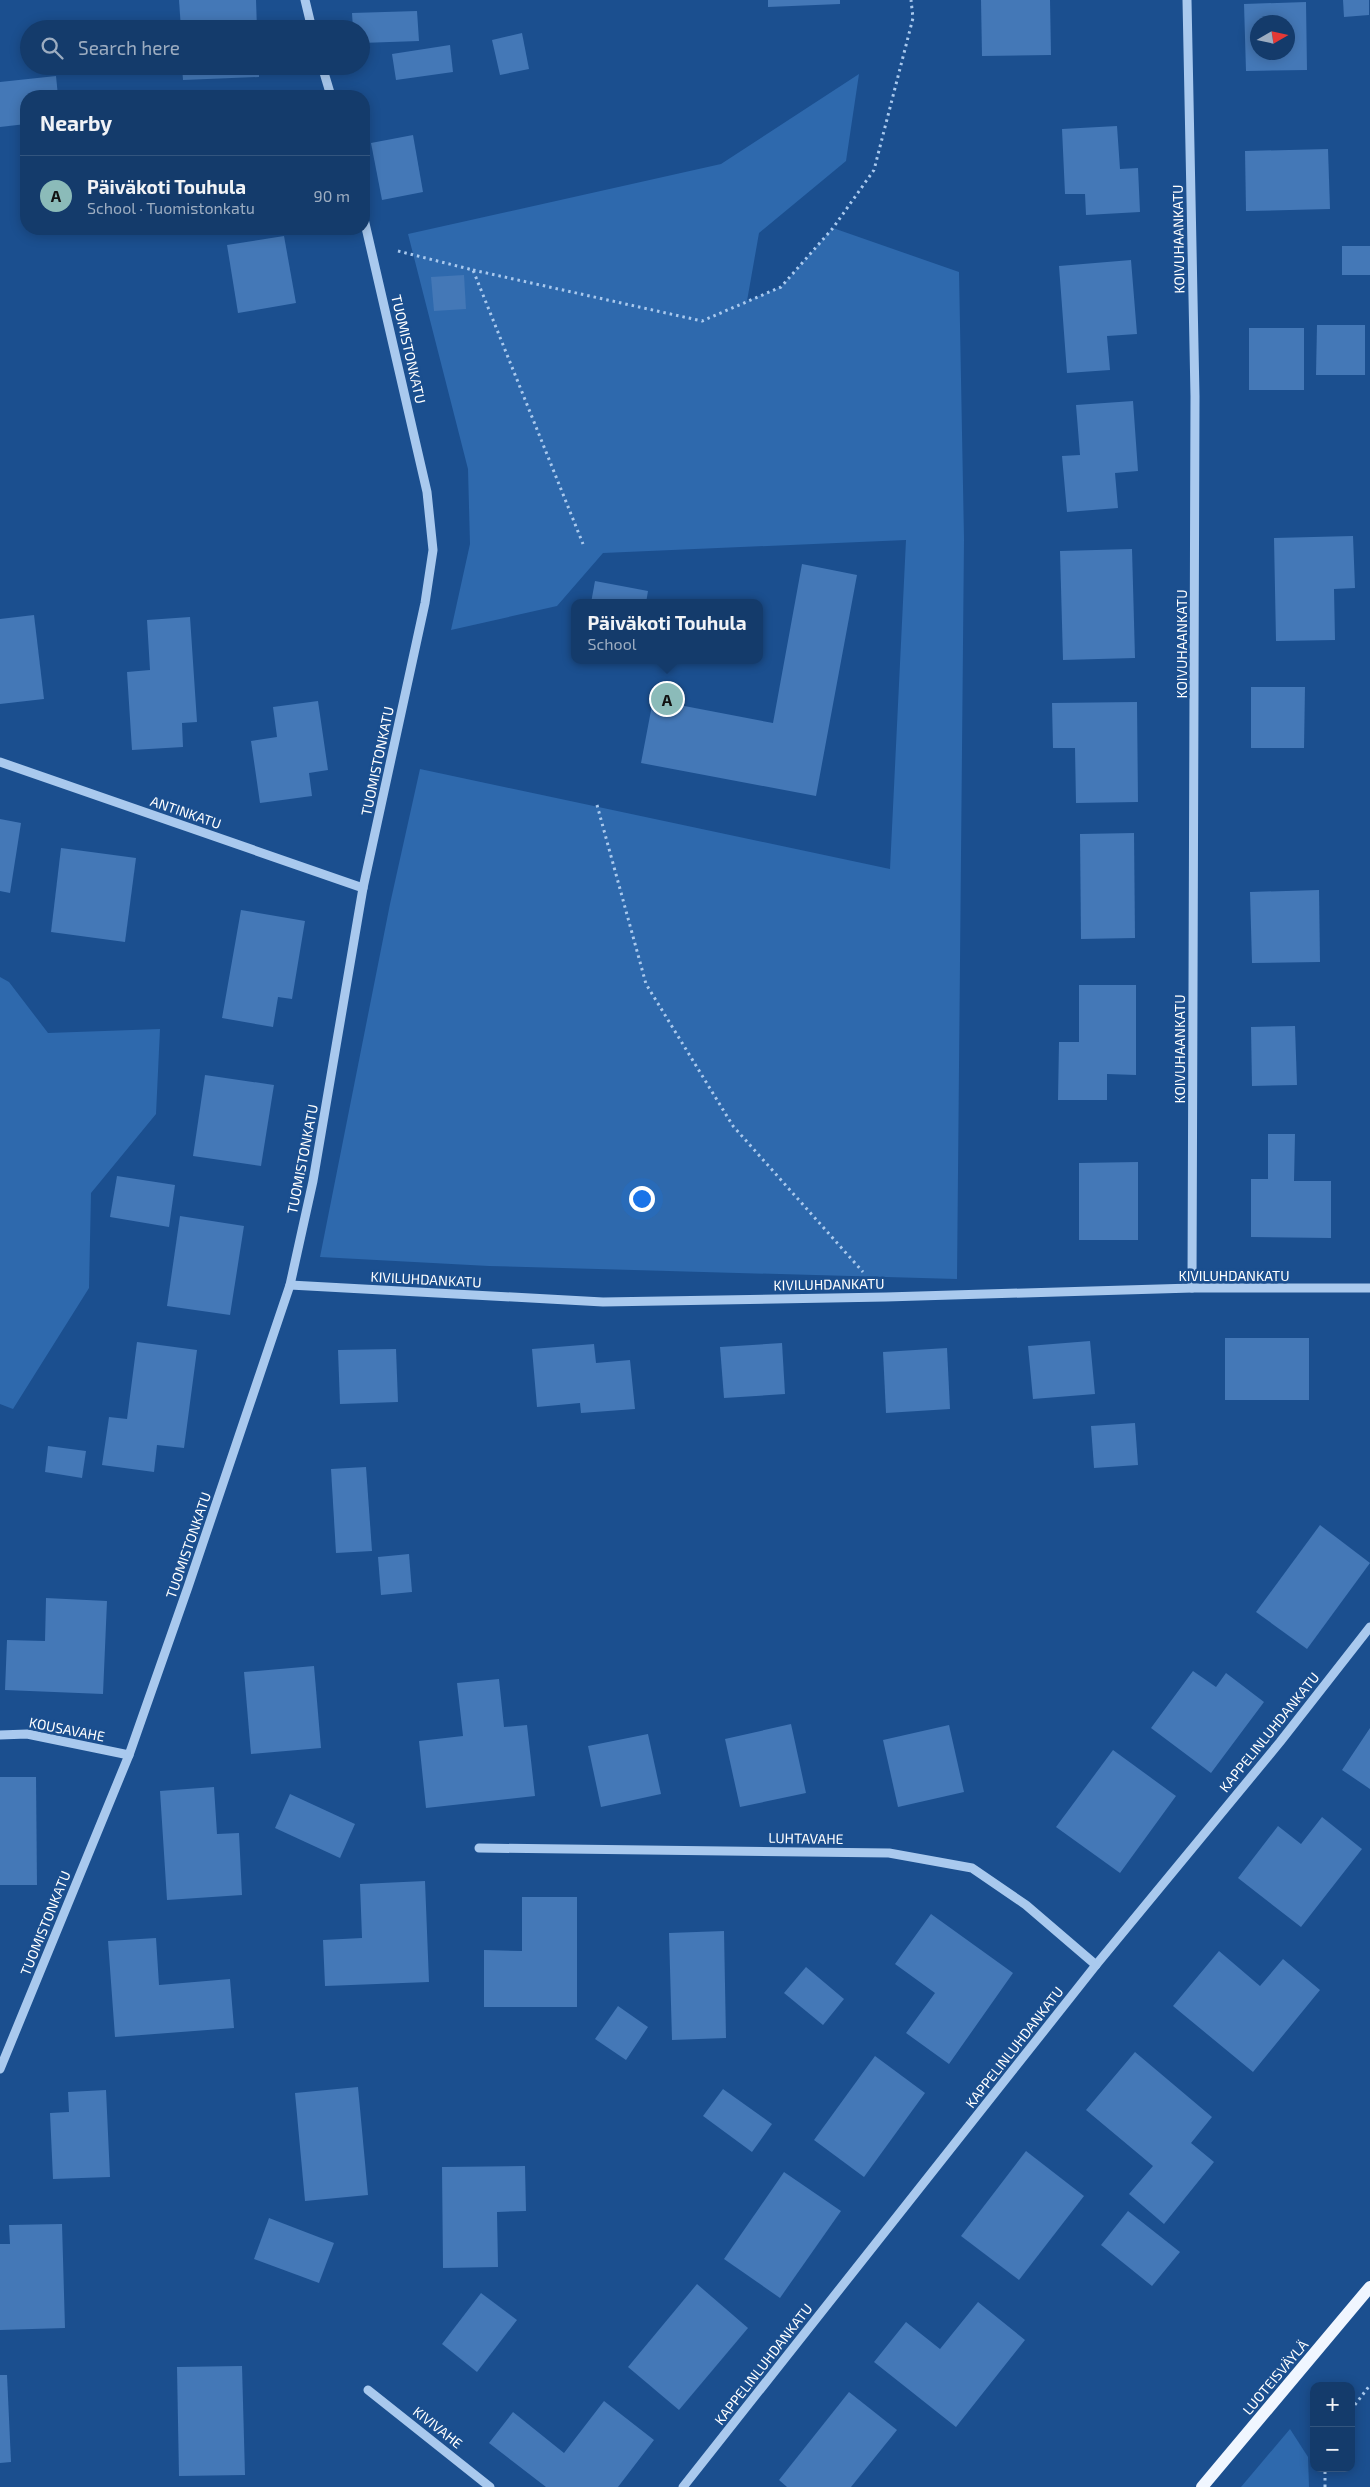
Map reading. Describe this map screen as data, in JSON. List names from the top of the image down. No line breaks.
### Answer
{"streets":{"main road":["LUOTEISVÄYLÄ"],"street":["KOIVUHAANKATU","TUOMISTONKATU","ANTINKATU","KIVILUHDANKATU","KOUSAVAHE","KAPPELINLUHDANKATU","LUHTAVAHE","KIVIVAHE"]},"crossings":[["KOIVUHAANKATU","KIVILUHDANKATU"],["TUOMISTONKATU","ANTINKATU"],["TUOMISTONKATU","KIVILUHDANKATU"],["TUOMISTONKATU","KOUSAVAHE"],["KAPPELINLUHDANKATU","LUHTAVAHE"]],"north":"right","page":{"search":"Search here","heading":"Nearby","list":[{"mark":"A","name":"Päiväkoti Touhula","note":"School · Tuomistonkatu","value":"90 m"}],"popup":["Päiväkoti Touhula","School"],"pins":"A","map_buttons":["+","−"]}}
